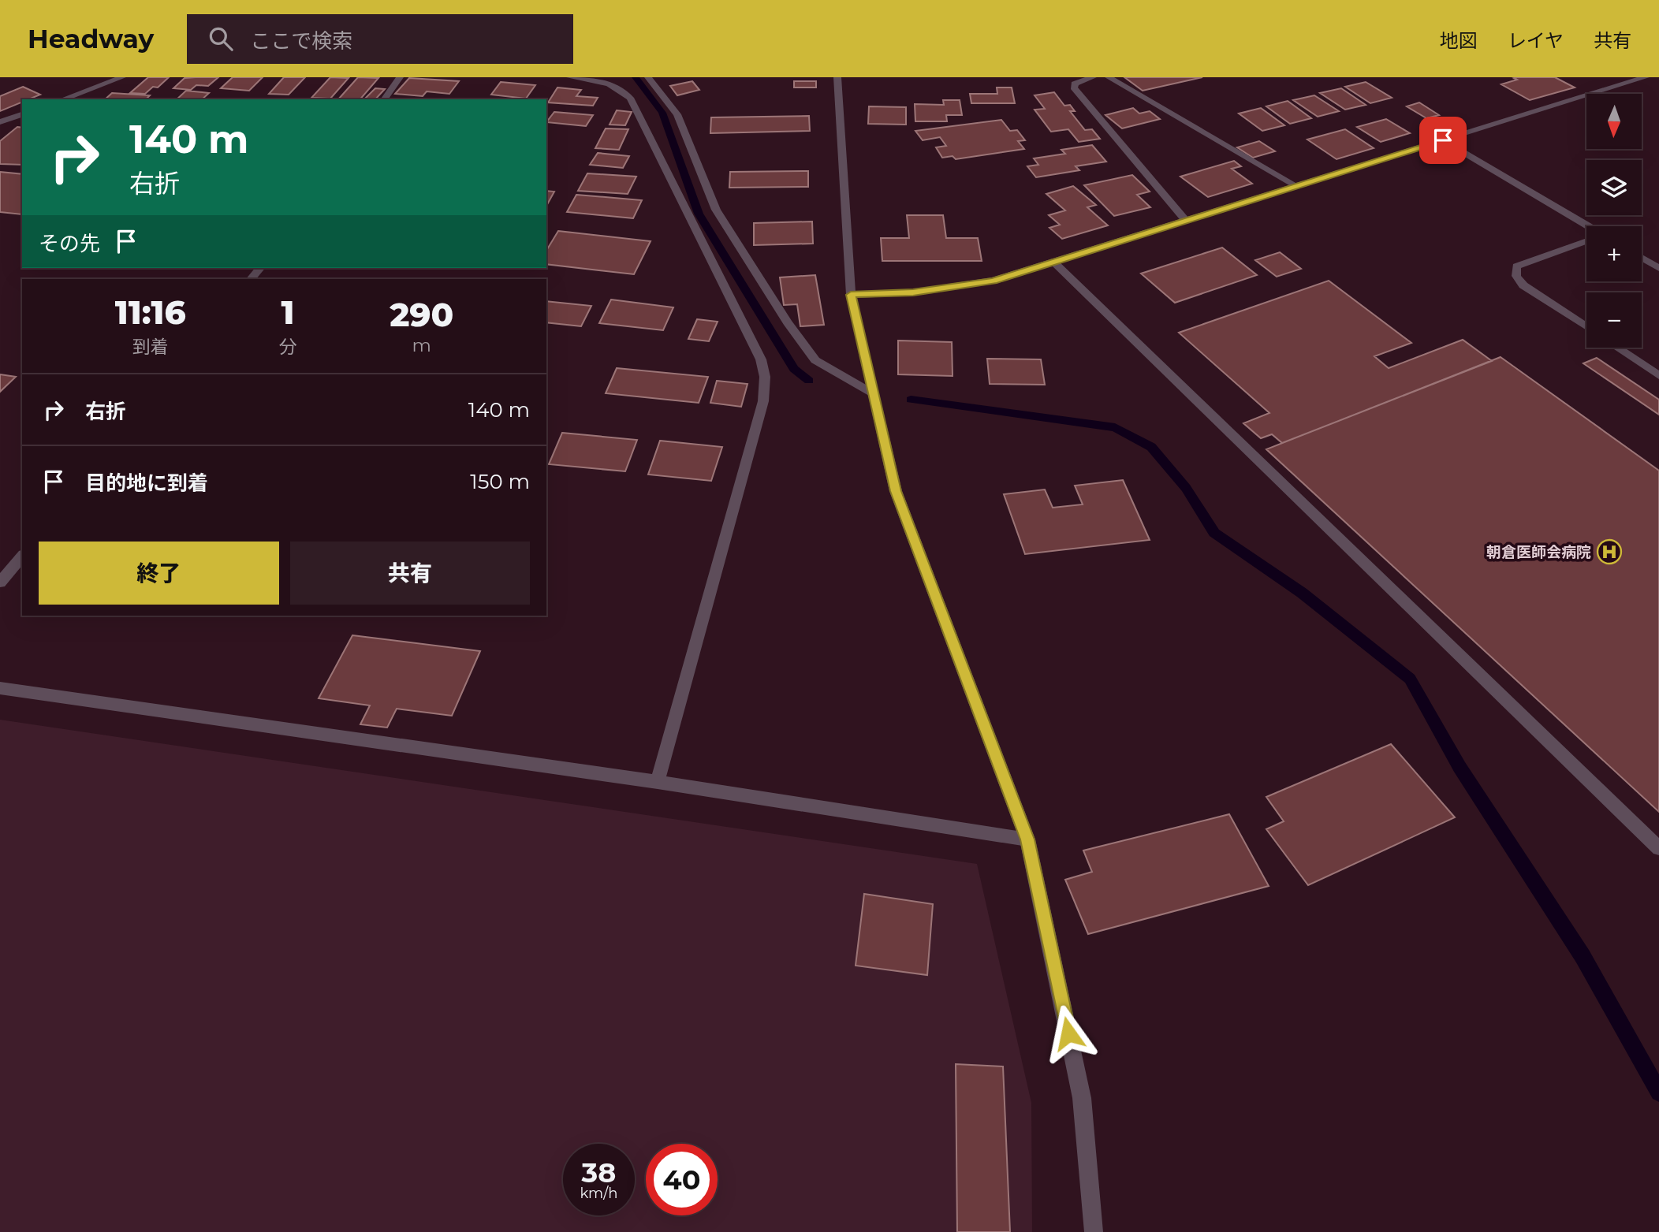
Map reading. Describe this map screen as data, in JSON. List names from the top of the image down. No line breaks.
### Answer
{"places":{"hospital":["朝倉医師会病院"]},"north":"bottom","page":{"header":"Headway","search":"ここで検索","nav":["地図","レイヤ","共有"],"map_buttons":["+","−"],"turn":["140 m","右折"],"then":"その先","eta":["11:16","到着","1","分","290","m"],"list":[{"name":"右折","value":"140 m"},{"name":"目的地に到着","value":"150 m"}],"buttons":["終了","共有"],"speed":"38 km/h","limit":"40"}}
